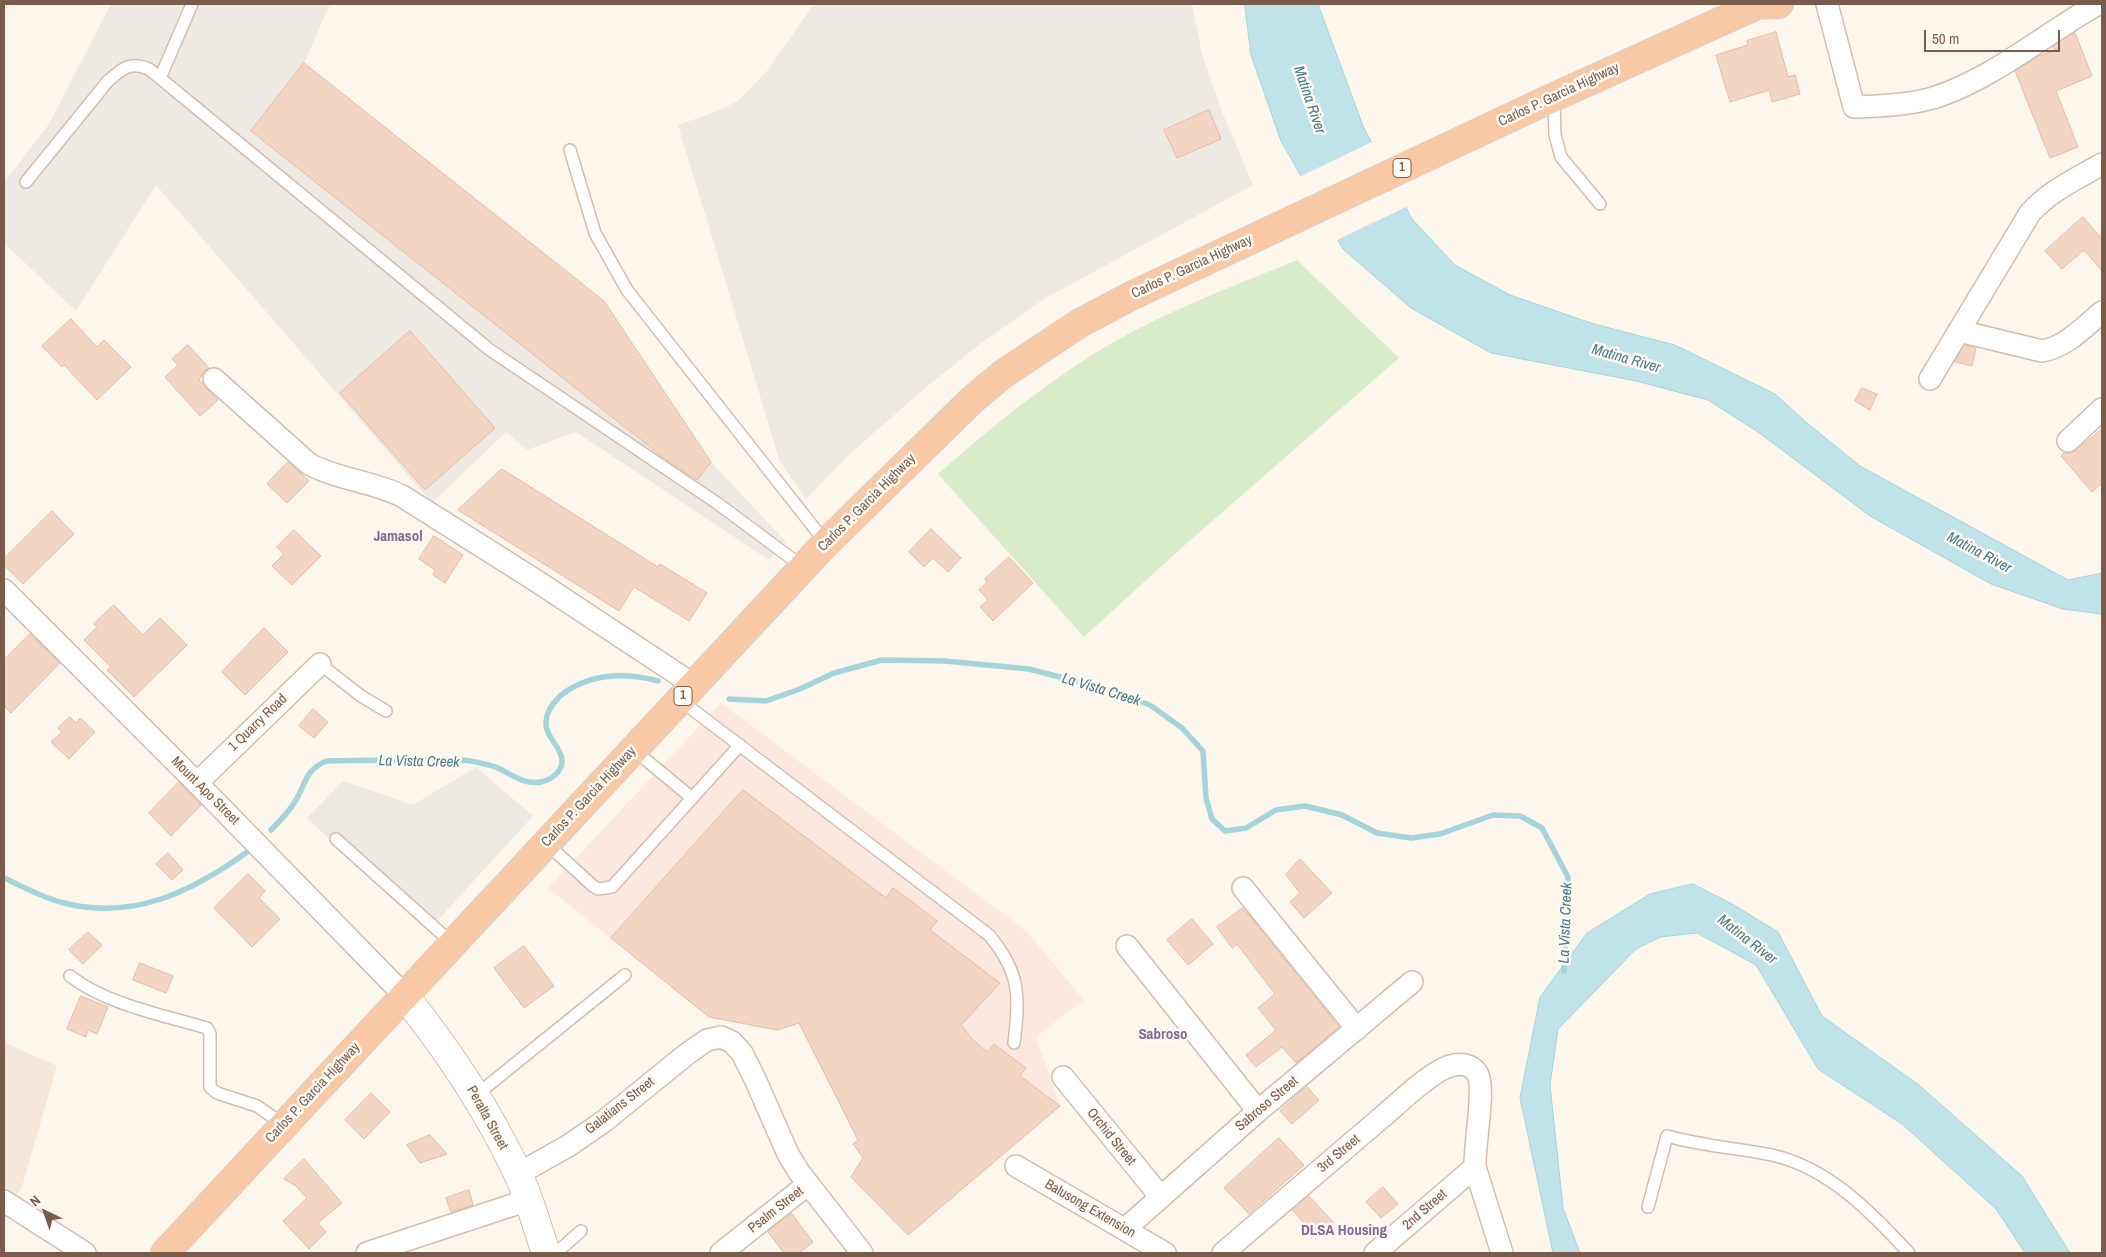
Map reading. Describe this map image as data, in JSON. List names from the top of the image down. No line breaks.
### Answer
{"streets":{"highway":["Carlos P. Garcia Highway","1"],"street":["1 Quarry Road","Mount Apo Street","Sabroso Street","Galatians Street","Peralta Street","Orchid Street","3rd Street","Balusong Extension","Psalm Street","2nd Street"]},"crossings":[["Carlos P. Garcia Highway","Mount Apo Street"],["Carlos P. Garcia Highway","Peralta Street"],["1 Quarry Road","Mount Apo Street"],["Mount Apo Street","Peralta Street"],["Sabroso Street","Orchid Street"],["Sabroso Street","Balusong Extension"],["Galatians Street","Peralta Street"],["Galatians Street","Psalm Street"],["3rd Street","2nd Street"]],"districts":["Jamasol","Sabroso","DLSA Housing"],"water":["Matina River","La Vista Creek"],"scale_bar":"50 m","north":"top left"}
